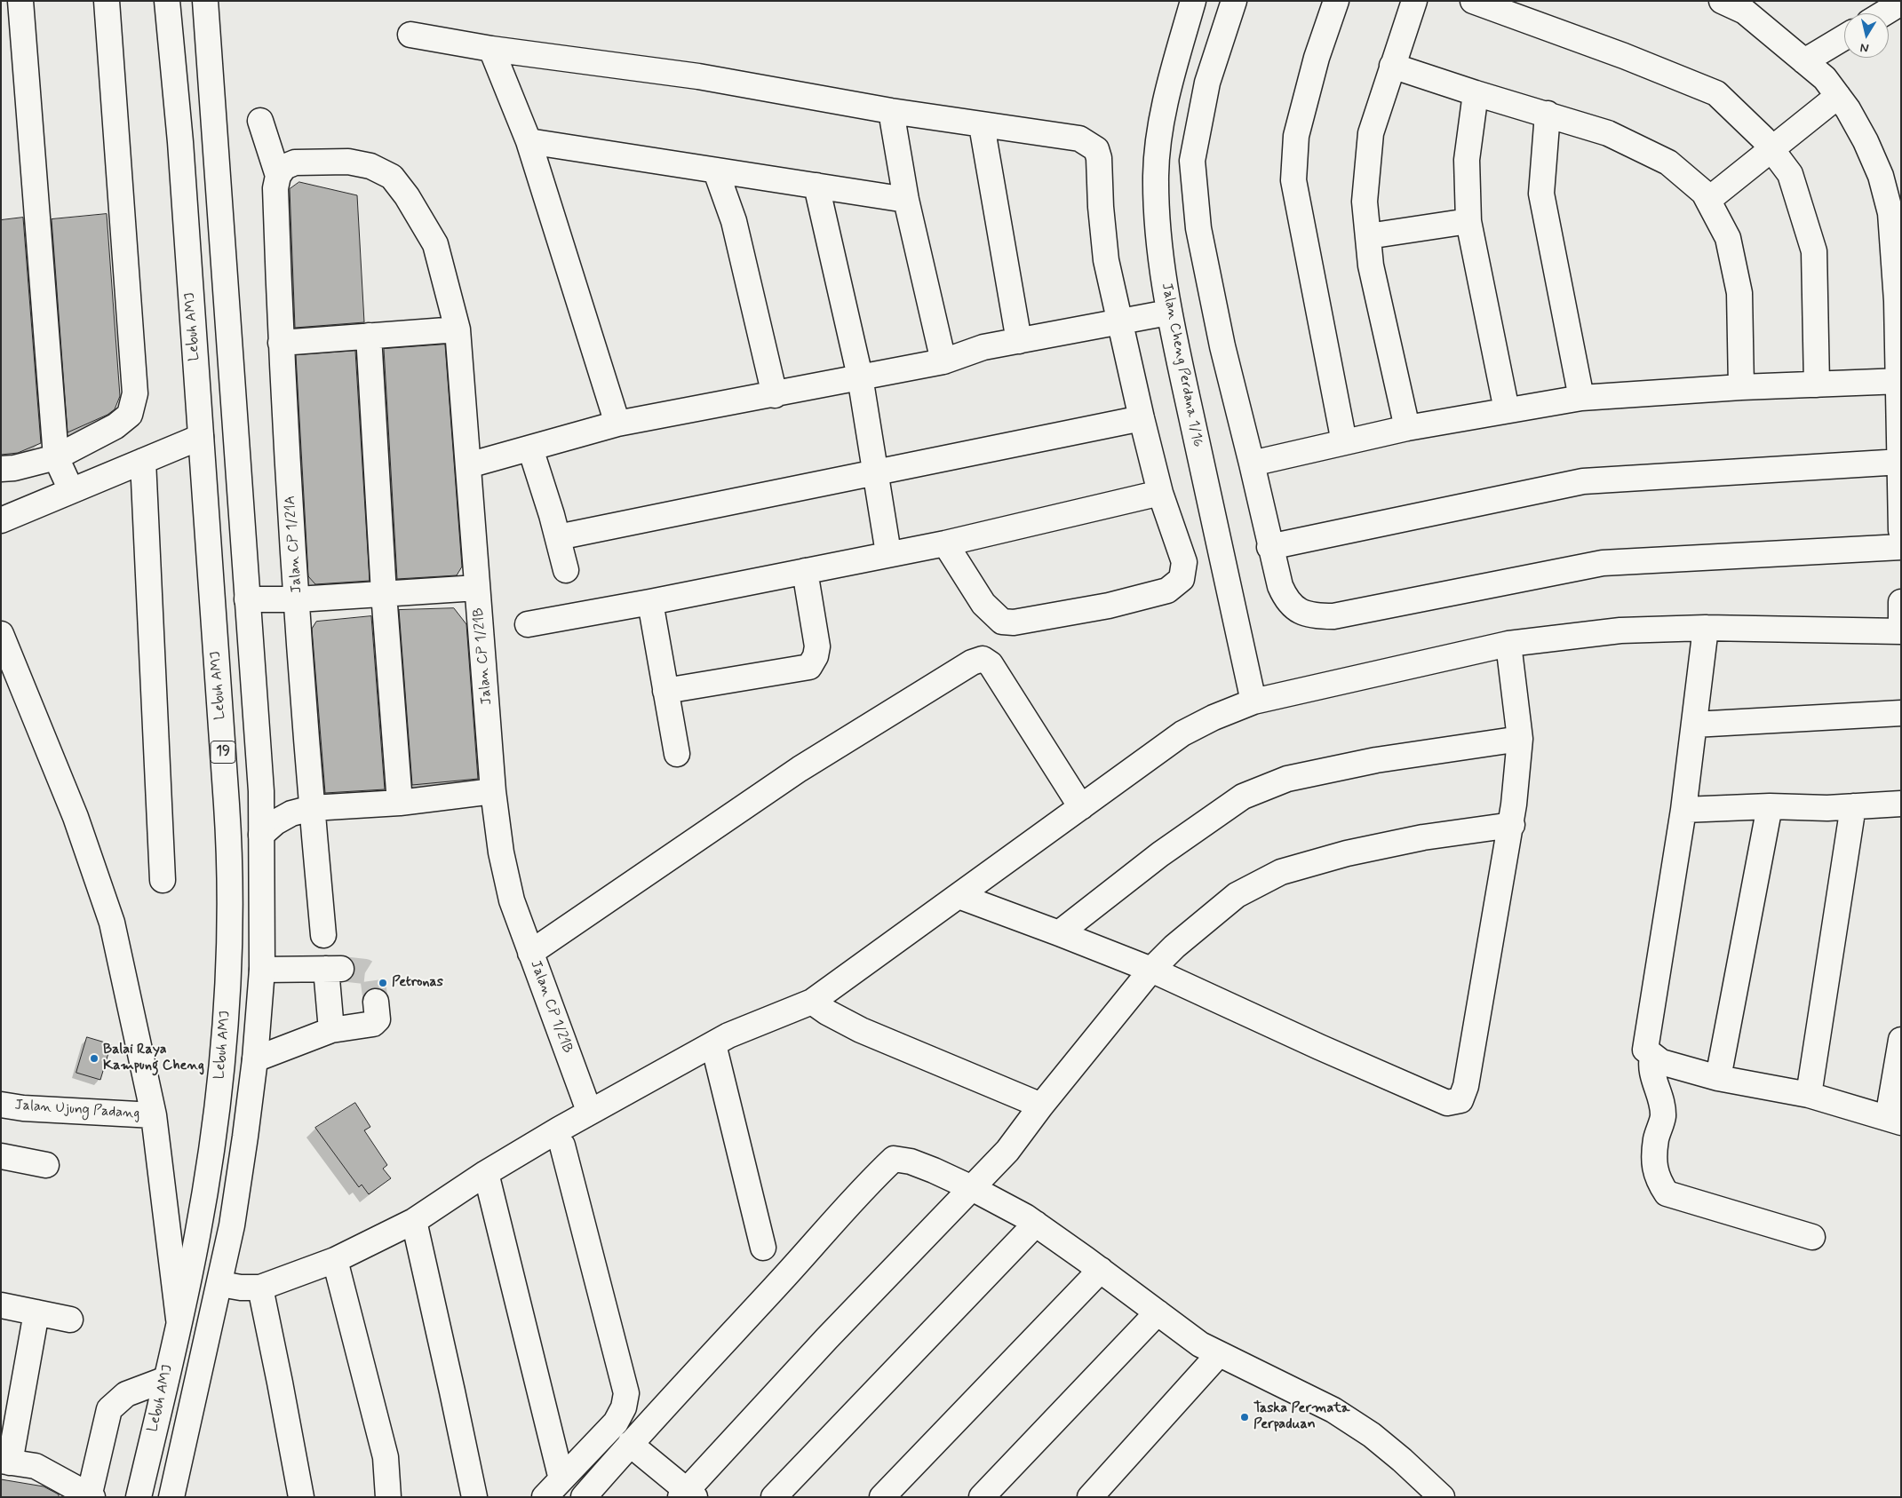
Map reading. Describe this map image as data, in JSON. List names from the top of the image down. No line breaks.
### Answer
{"streets":{"main road":["Lebuh AMJ","Jalan Cheng Perdana 1/16","Jalan CP 1/21A","Jalan CP 1/21B","19","Jalan Ujung Padang"]},"crossings":[["Jalan CP 1/21A","Jalan CP 1/21B"]],"places":["Petronas","Balai Raya Kampung Cheng","Taska Permata Perpaduan"],"north":"bottom"}
